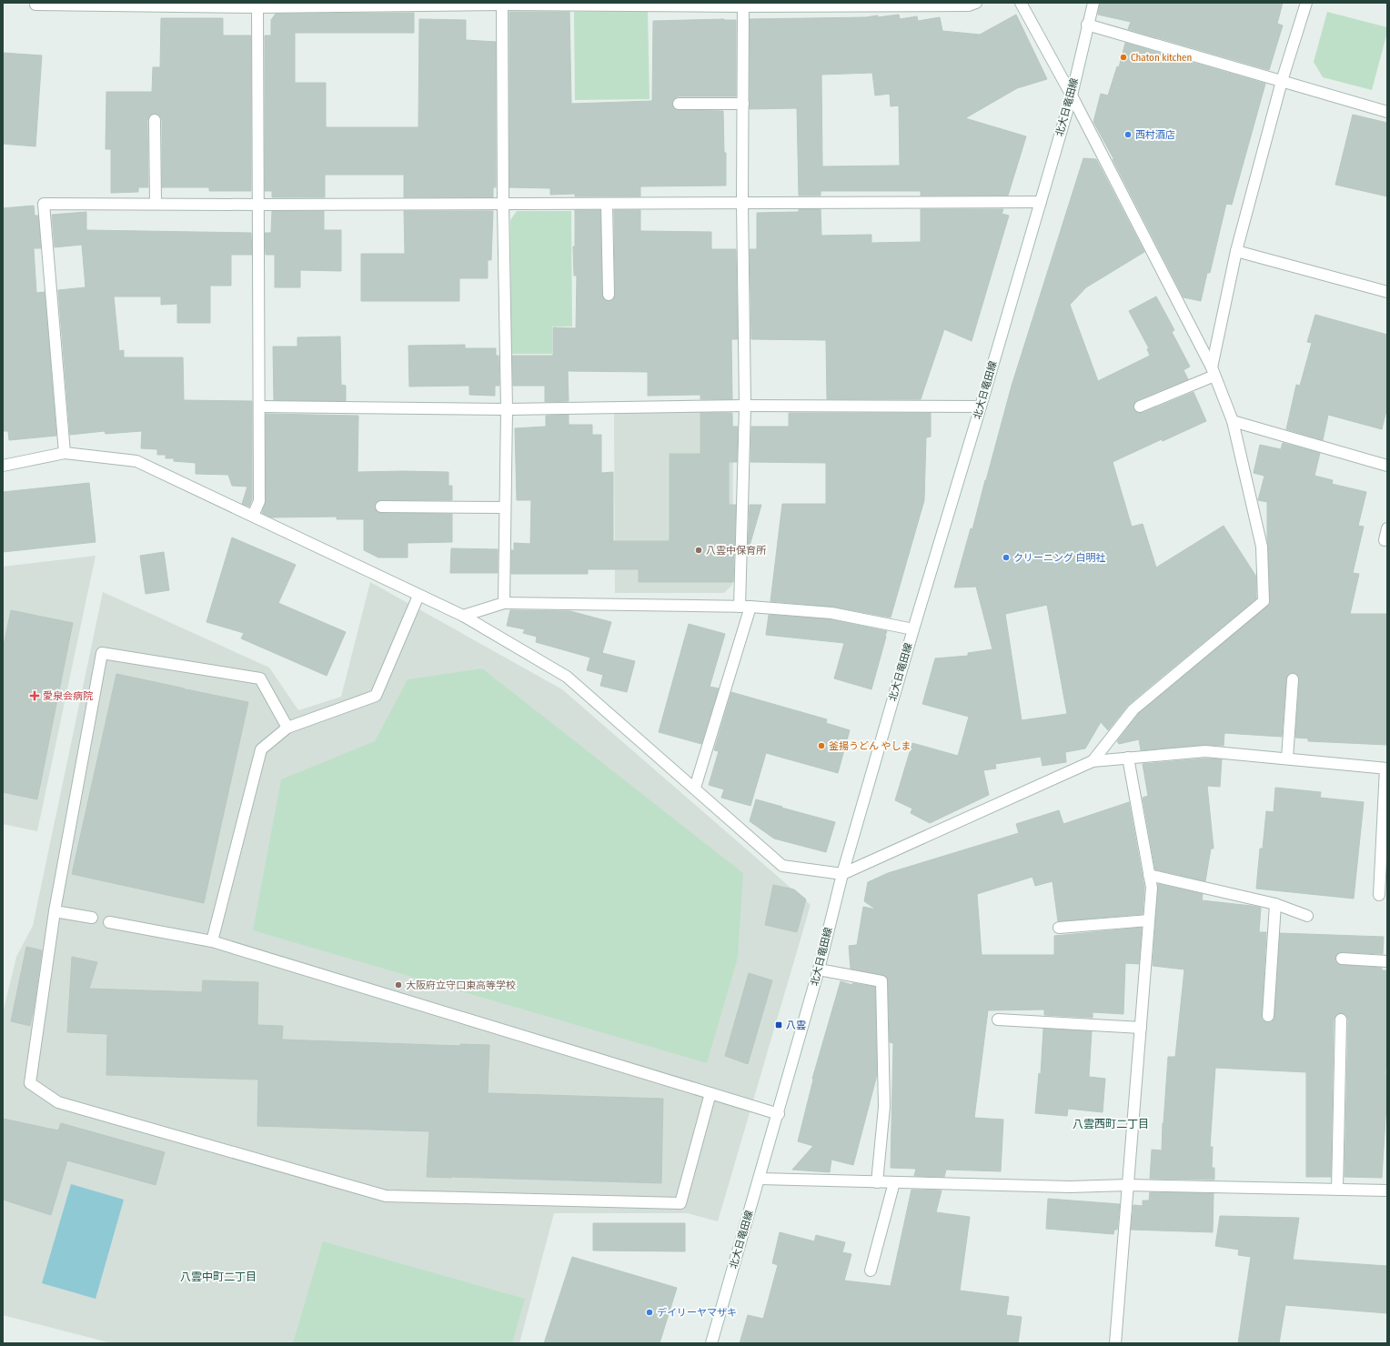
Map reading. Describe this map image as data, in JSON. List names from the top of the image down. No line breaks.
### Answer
{"streets":{"street":["北大日竜田線"]},"districts":["八雲西町二丁目","八雲中町二丁目"],"places":{"other":["Chaton kitchen","西村酒店","八雲中保育所","クリーニング 白明社","釜揚うどん やしま","大阪府立守口東高等学校","デイリーヤマザキ"],"health":["愛泉会病院"],"transit":["八雲"]}}
